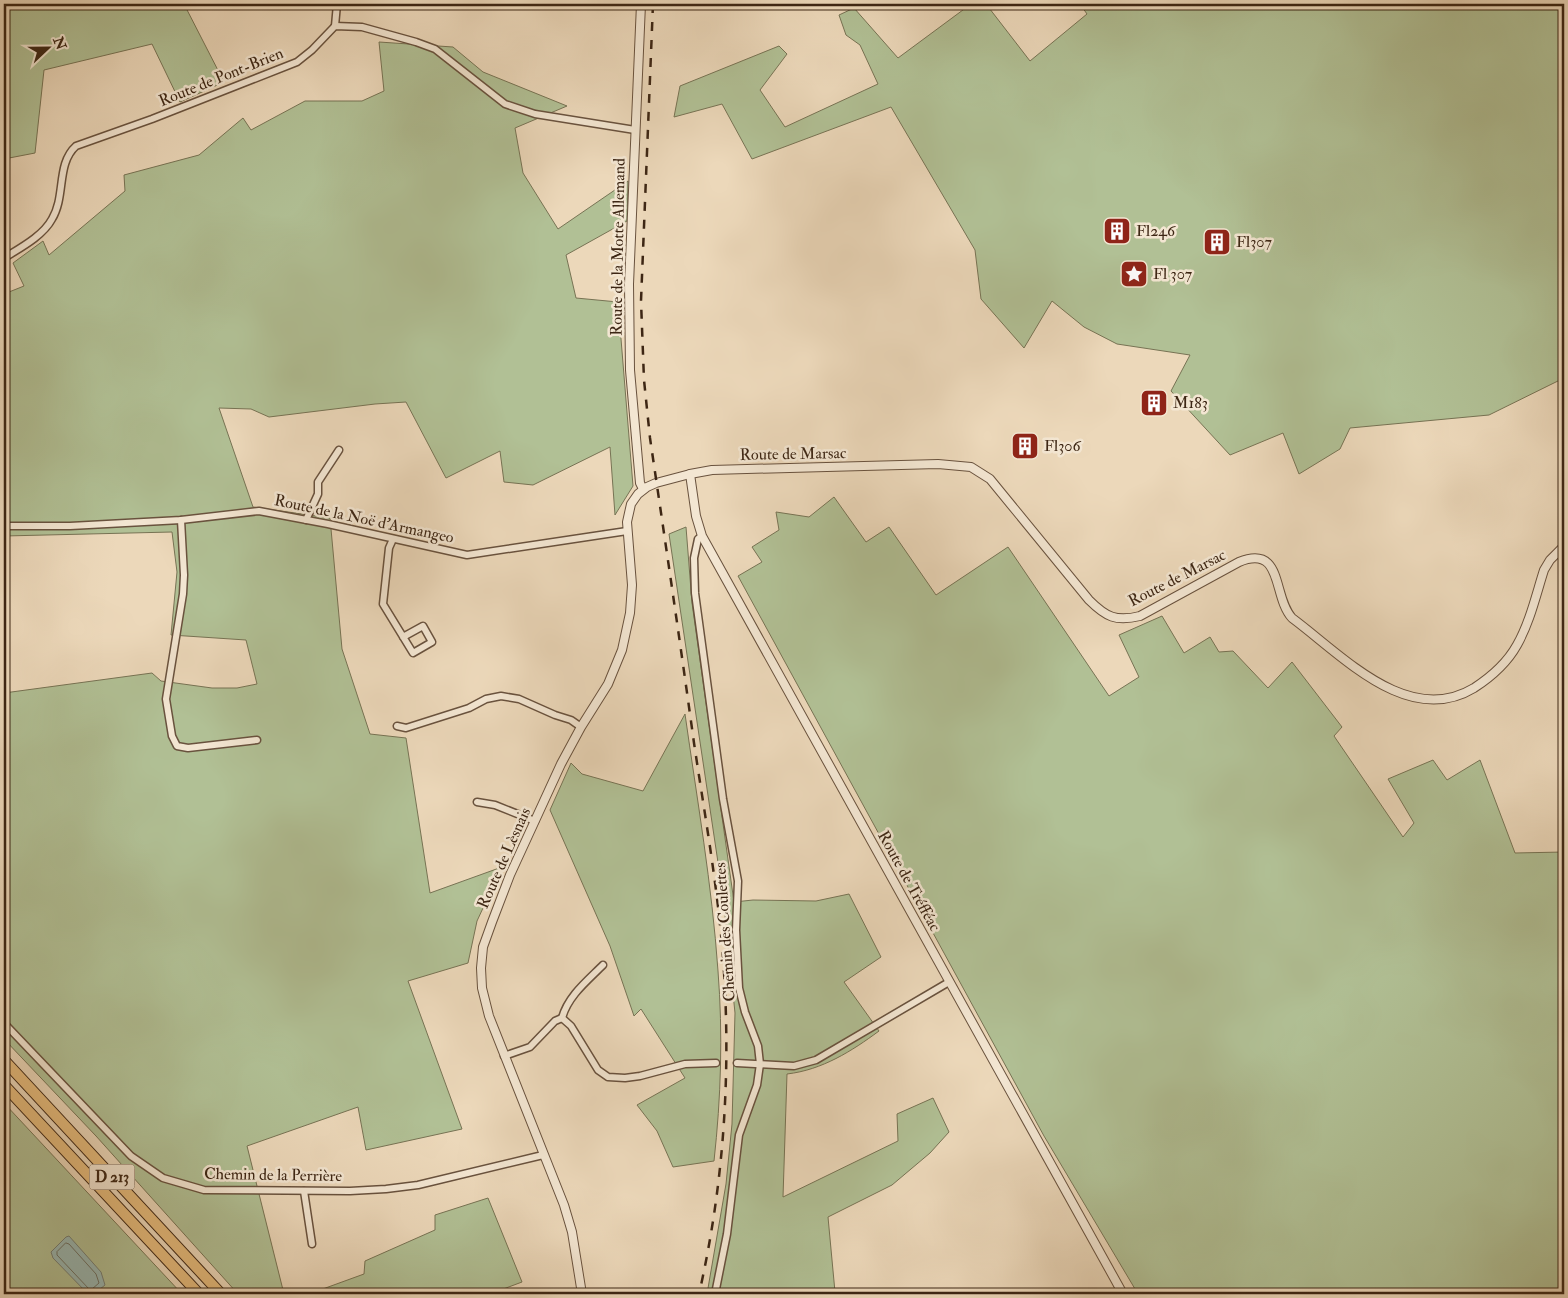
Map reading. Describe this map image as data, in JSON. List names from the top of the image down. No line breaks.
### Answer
{"streets":{"highway":["D 213"],"street":["Route de Pont-Brien","Route de la Motte Allemand","Route de Marsac","Route de la Noë d'Armangeo","Route de Lèsnais","Route de Tréfféac","Chemin des Coulettes","Chemin de la Perrière"]},"crossings":[["Route de la Motte Allemand","Route de Lèsnais"],["Route de Marsac","Route de Tréfféac"],["Route de la Noë d'Armangeo","Route de Lèsnais"],["Route de Lèsnais","Chemin de la Perrière"],["Route de Tréfféac","Chemin des Coulettes"]],"places":{"building":["Fl246","Fl307","M183","Fl306"],"place":["Fl 307"]},"north":"right"}
